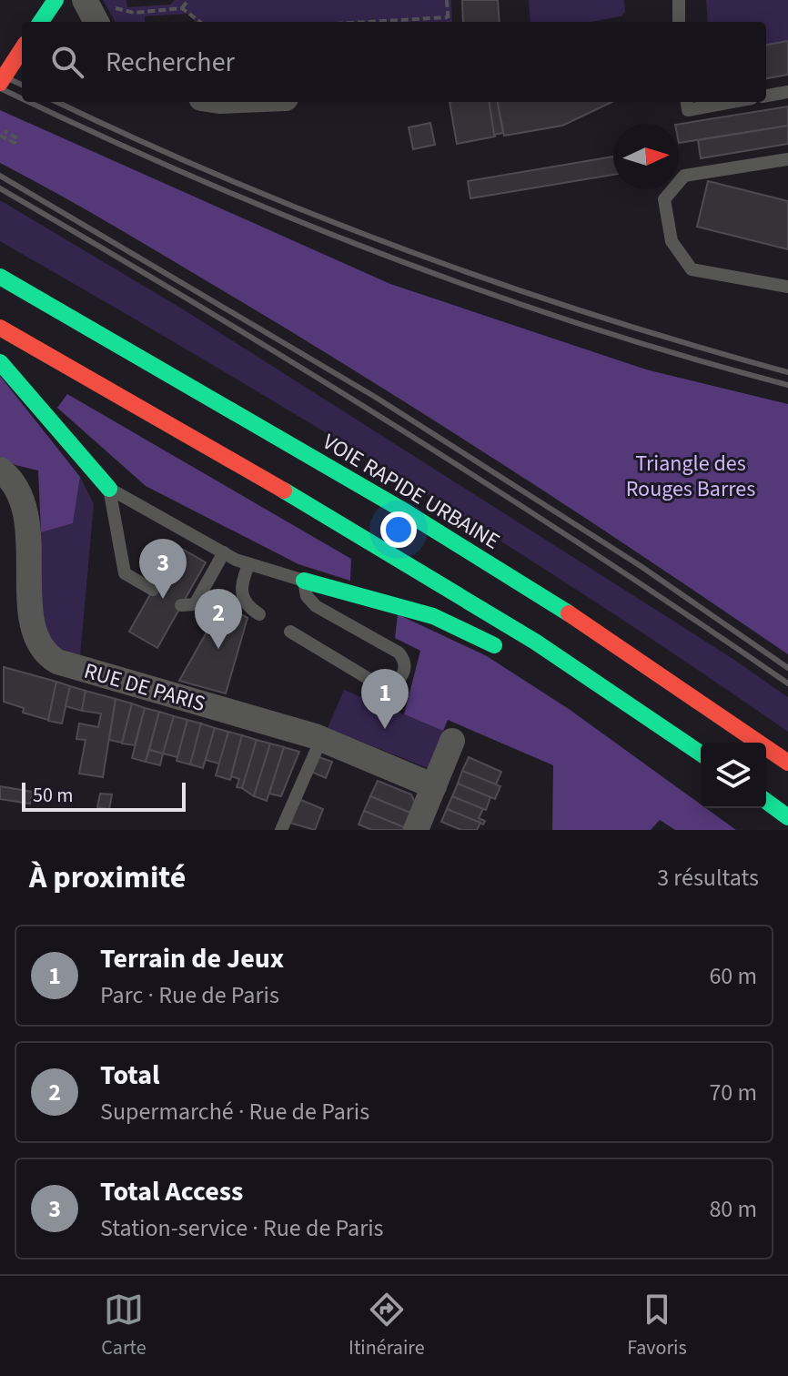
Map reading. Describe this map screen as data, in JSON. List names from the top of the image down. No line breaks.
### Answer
{"streets":{"main road":["VOIE RAPIDE URBAINE"],"street":["RUE DE PARIS"]},"parks":["Triangle des Rouges Barres"],"scale_bar":"50 m","north":"right","page":{"search":"Rechercher","pins":["3","2","1"],"scale":"50 m","heading":["À proximité","3 résultats"],"list":[{"mark":"1","name":"Terrain de Jeux","note":"Parc · Rue de Paris","value":"60 m"},{"mark":"2","name":"Total","note":"Supermarché · Rue de Paris","value":"70 m"},{"mark":"3","name":"Total Access","note":"Station-service · Rue de Paris","value":"80 m"}],"nav":["Carte","Itinéraire","Favoris"]}}
